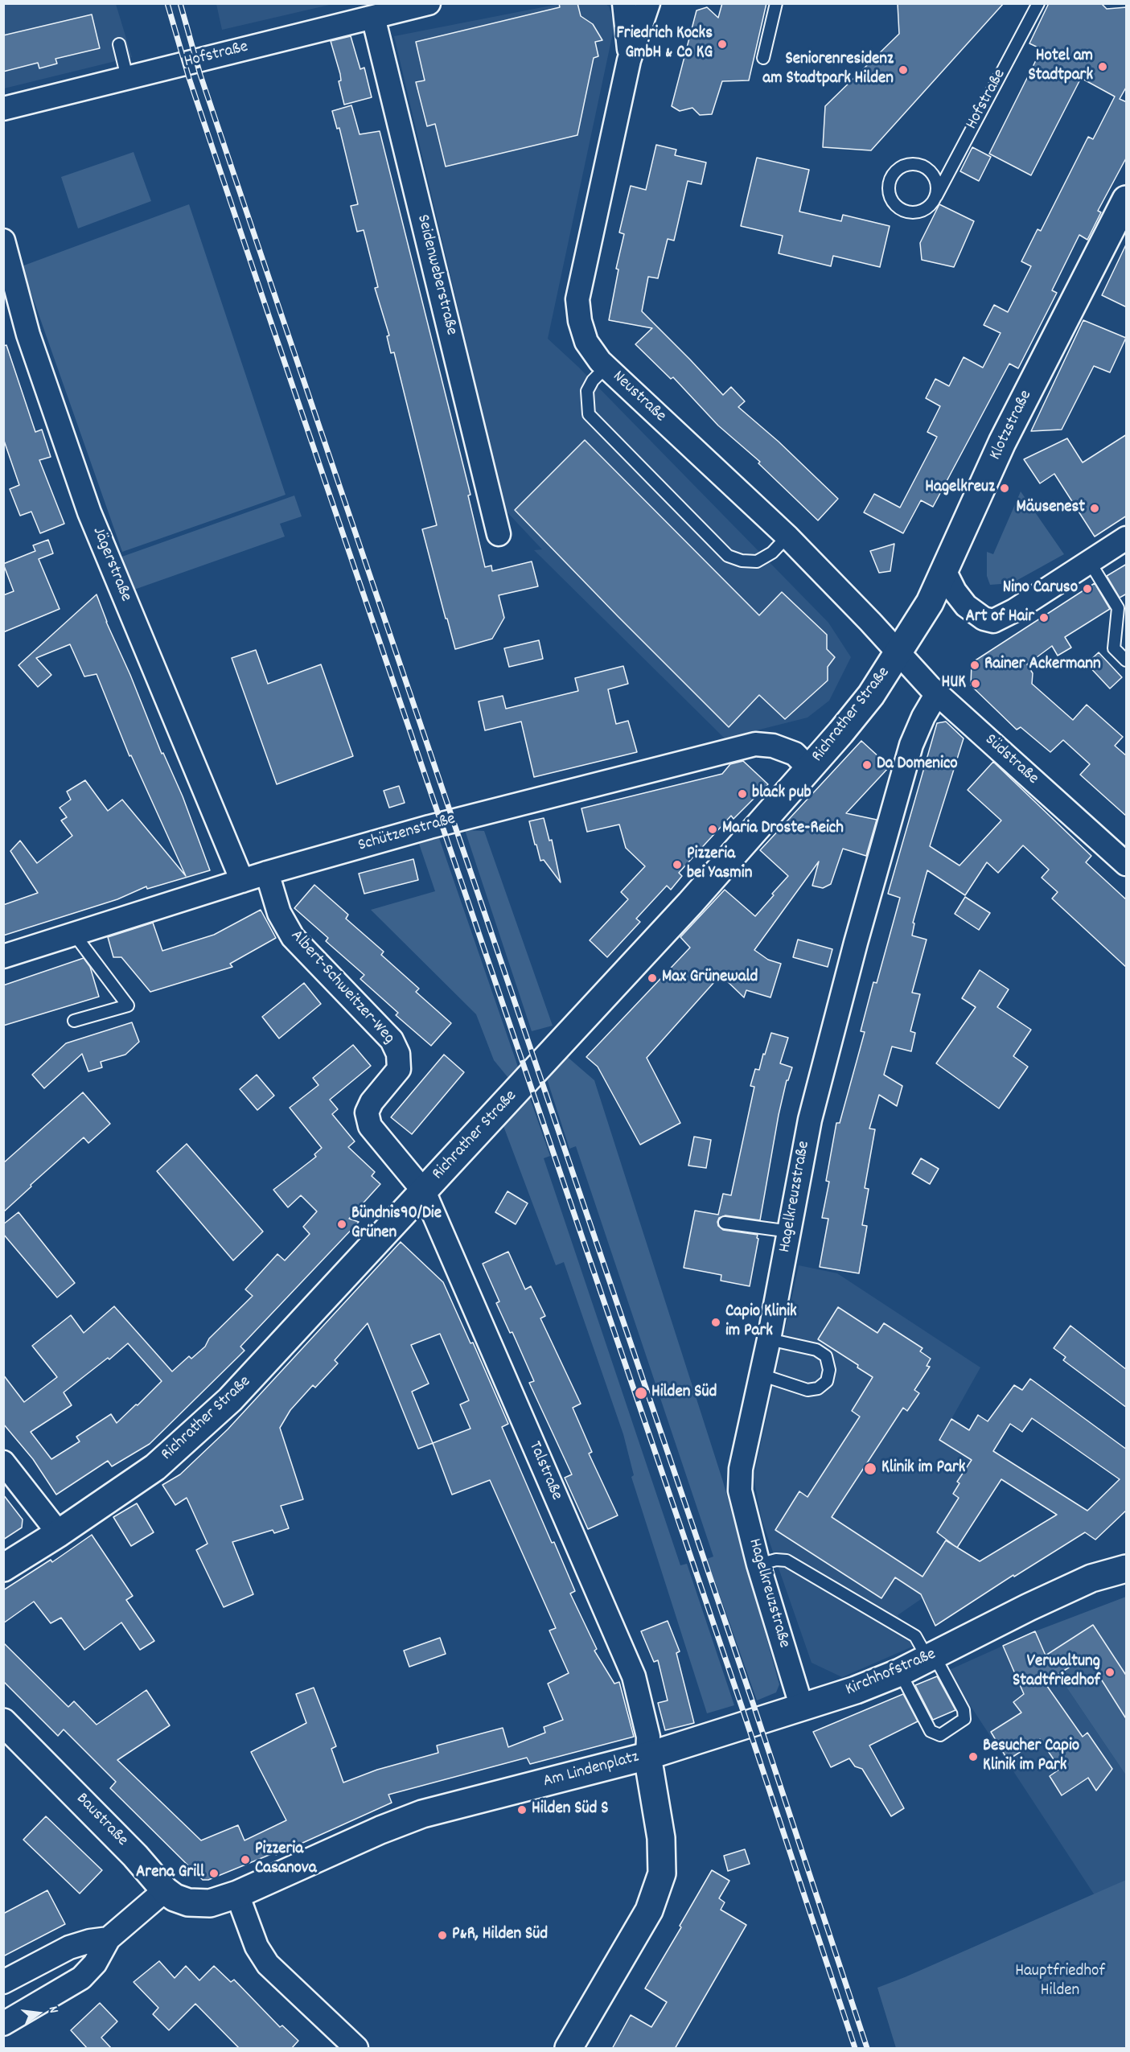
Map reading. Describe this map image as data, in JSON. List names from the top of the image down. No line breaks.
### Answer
{"streets":{"main road":["Klotzstraße","Richrather Straße","Kirchhofstraße","Am Lindenplatz","Baustraße"],"street":["Hofstraße","Seidenweberstraße","Neustraße","Jägerstraße","Südstraße","Schützenstraße","Albert-Schweitzer-Weg","Hagelkreuzstraße","Talstraße"]},"crossings":[["Hofstraße","Seidenweberstraße"],["Neustraße","Klotzstraße"],["Neustraße","Richrather Straße"],["Neustraße","Südstraße"],["Klotzstraße","Richrather Straße"],["Klotzstraße","Südstraße"],["Jägerstraße","Schützenstraße"],["Richrather Straße","Südstraße"],["Richrather Straße","Schützenstraße"],["Richrather Straße","Albert-Schweitzer-Weg"],["Richrather Straße","Talstraße"],["Südstraße","Hagelkreuzstraße"],["Schützenstraße","Albert-Schweitzer-Weg"],["Albert-Schweitzer-Weg","Talstraße"],["Hagelkreuzstraße","Kirchhofstraße"],["Talstraße","Kirchhofstraße"],["Talstraße","Am Lindenplatz"],["Kirchhofstraße","Am Lindenplatz"],["Am Lindenplatz","Baustraße"]],"parks":["Hauptfriedhof Hilden"],"places":["Friedrich Kocks GmbH & Co KG","Hotel am Stadtpark","Seniorenresidenz am Stadtpark Hilden","Hagelkreuz","Mäusenest","Nino Caruso","Art of Hair","Rainer Ackermann","HUK","Da Domenico","black pub","Maria Droste-Reich","Pizzeria bei Yasmin","Max Grünewald","Bündnis90/Die Grünen","Capio Klinik im Park","Hilden Süd","Klinik im Park","Verwaltung Stadtfriedhof","Besucher Capio Klinik im Park","Hilden Süd S","Pizzeria Casanova","Arena Grill","P&R, Hilden Süd"],"north":"right"}
